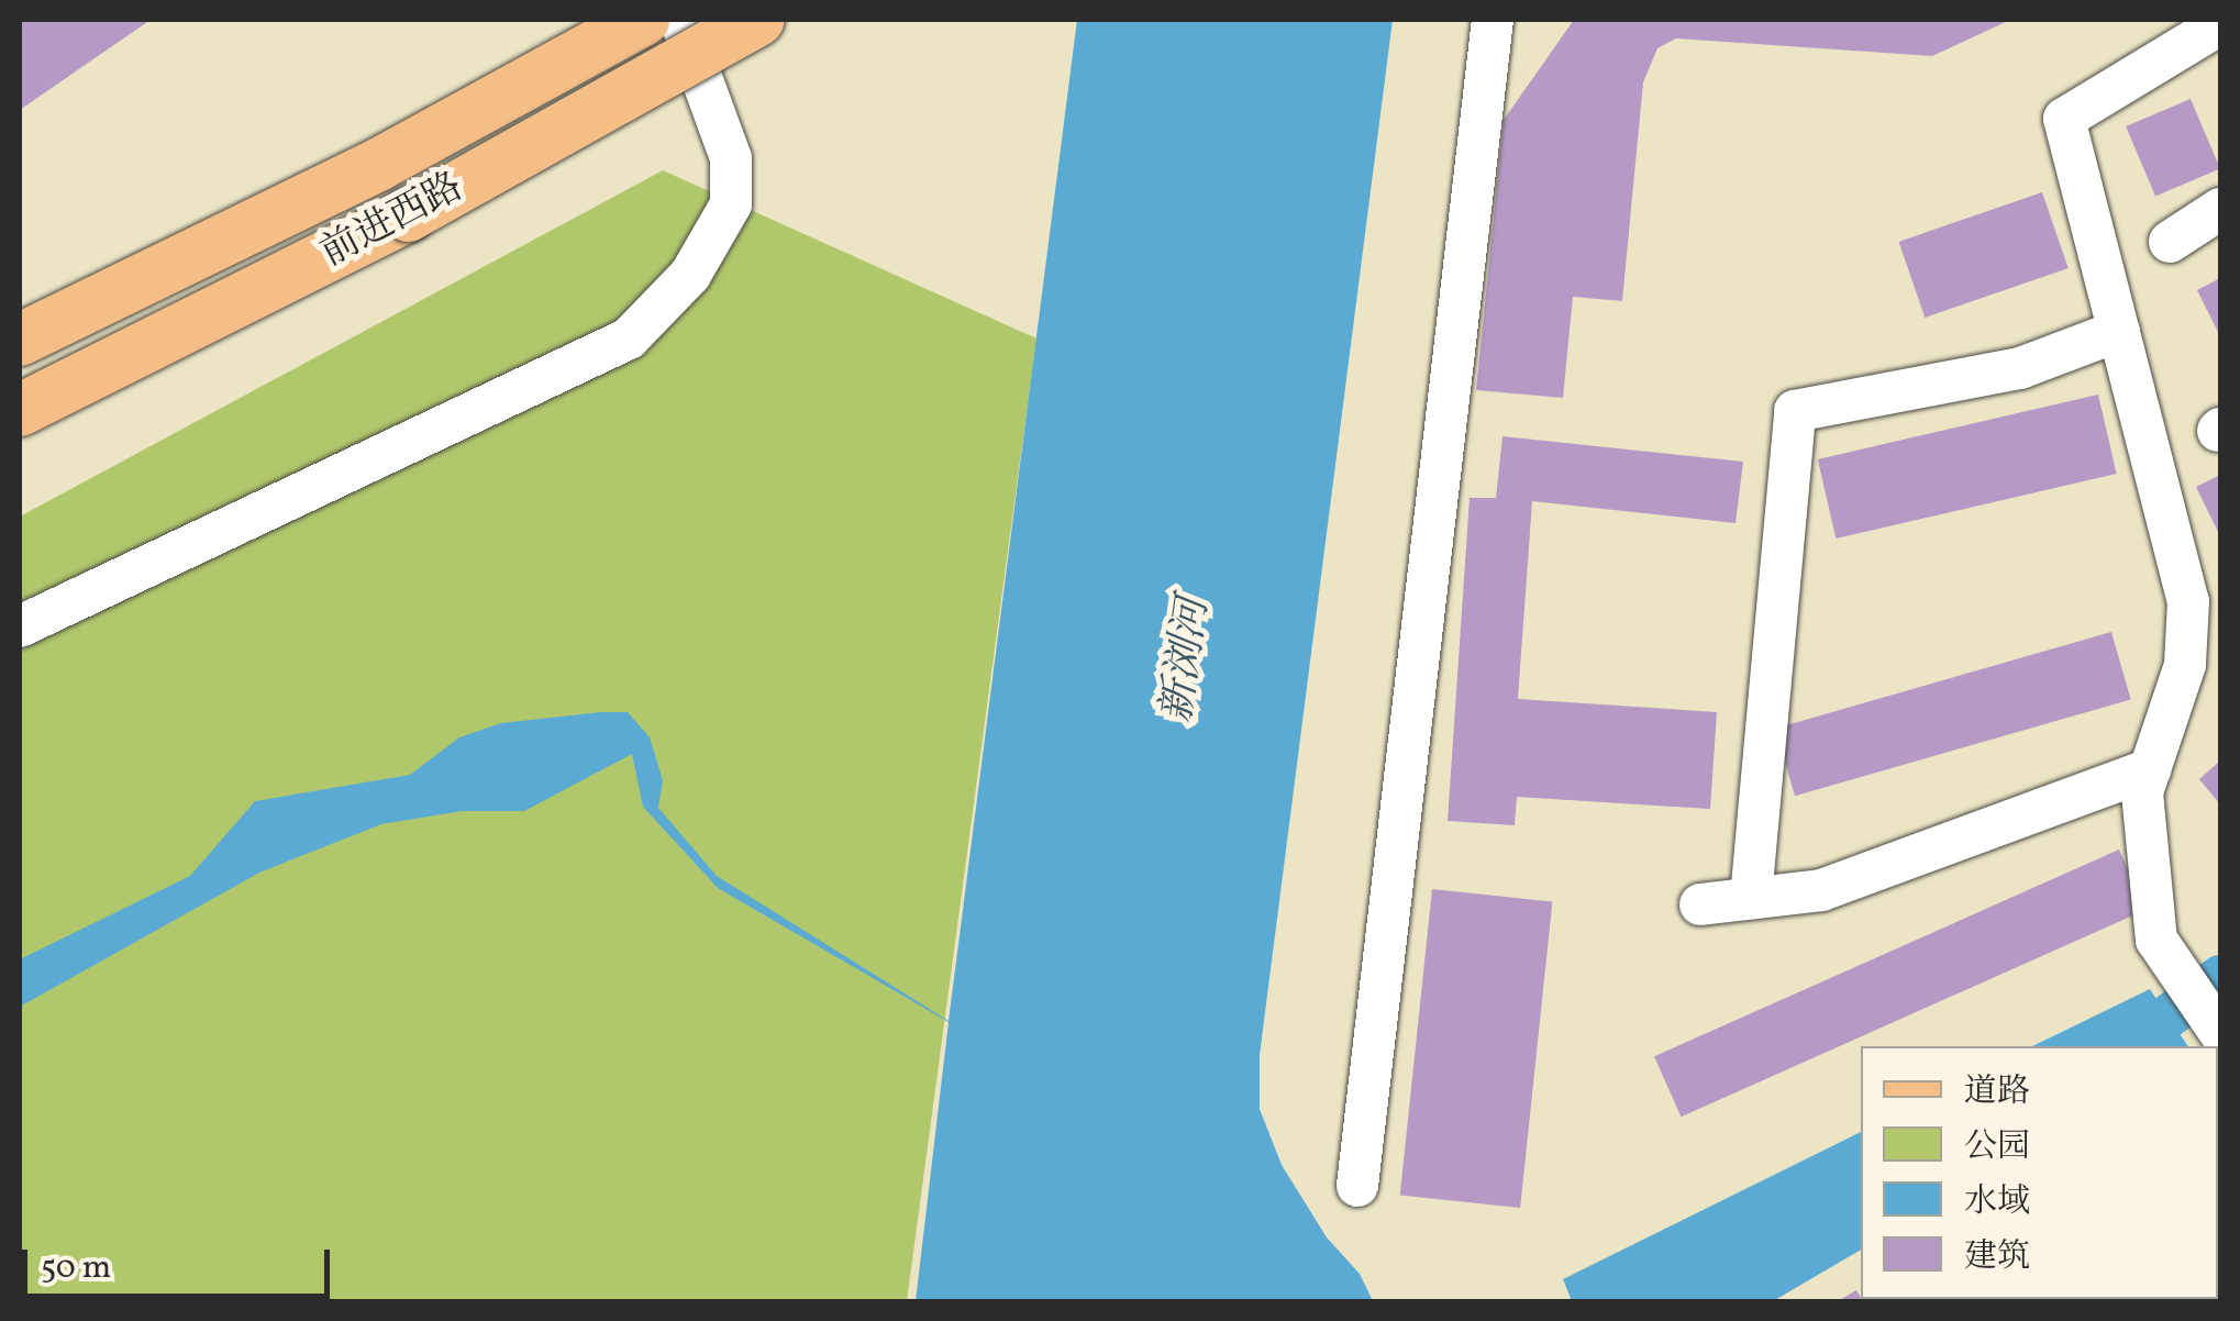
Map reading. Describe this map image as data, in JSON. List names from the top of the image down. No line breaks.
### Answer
{"streets":{"main road":["前进西路"]},"water":["新浏河"],"legend":["道路","公园","水域","建筑"],"scale_bar":"50 m"}
